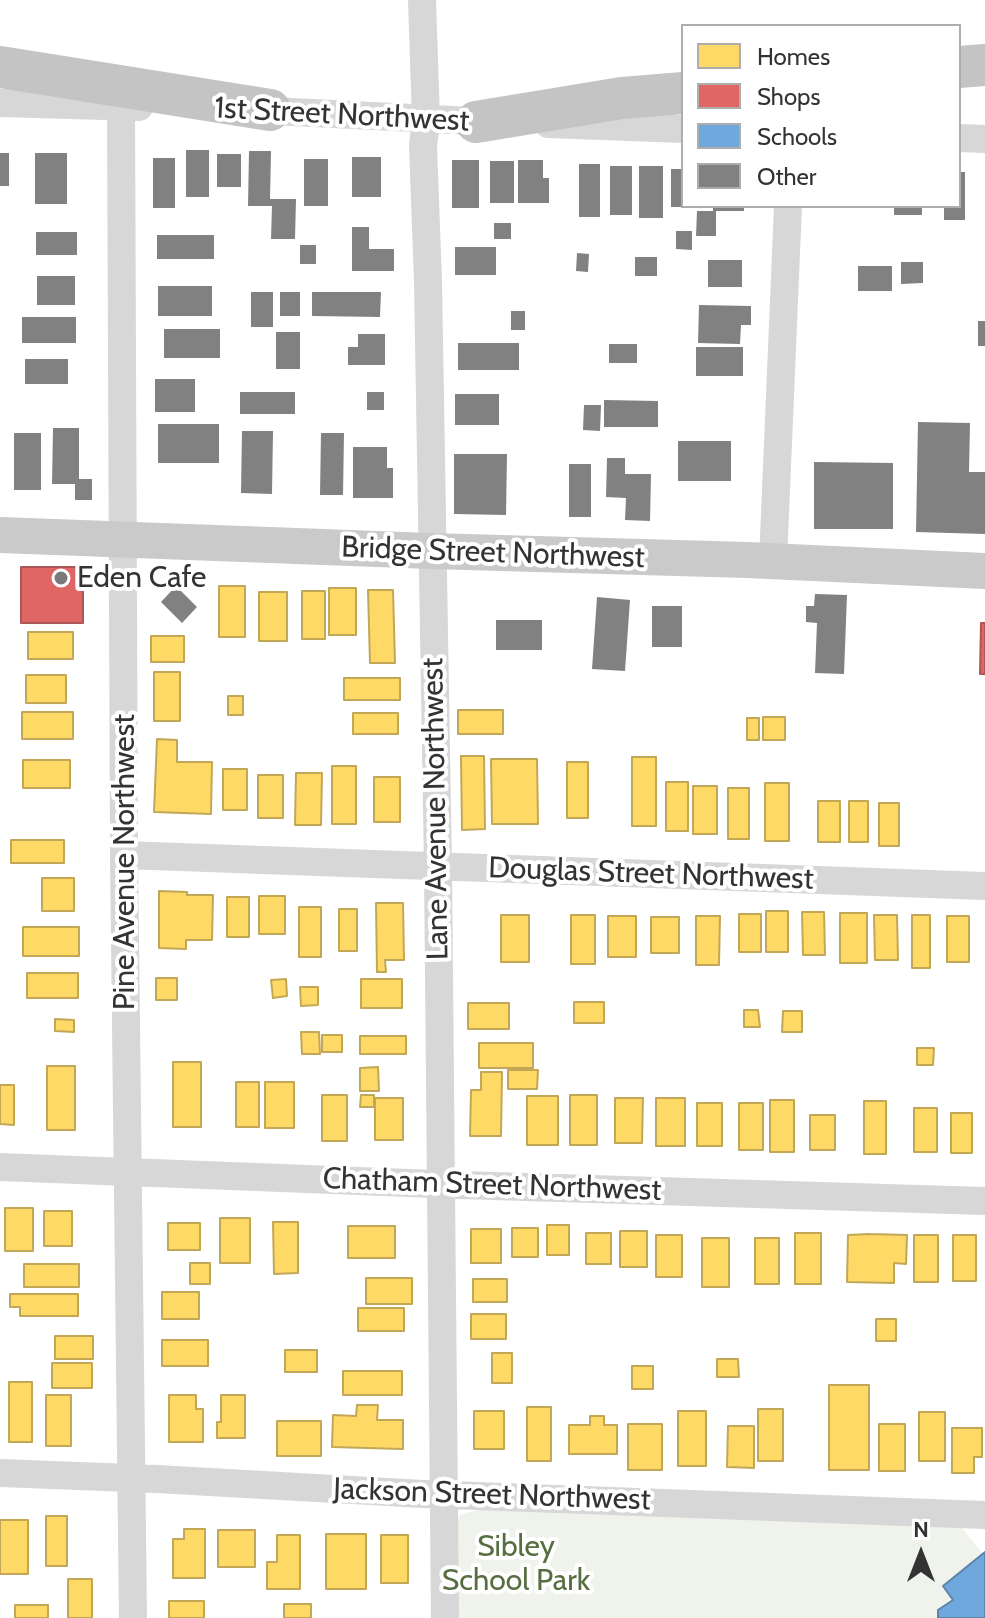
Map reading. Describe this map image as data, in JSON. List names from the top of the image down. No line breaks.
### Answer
{"streets":{"main road":["Bridge Street Northwest"],"street":["1st Street Northwest","Lane Avenue Northwest","Pine Avenue Northwest","Douglas Street Northwest","Chatham Street Northwest","Jackson Street Northwest"]},"crossings":[["1st Street Northwest","Lane Avenue Northwest"],["1st Street Northwest","Pine Avenue Northwest"],["Bridge Street Northwest","Lane Avenue Northwest"],["Bridge Street Northwest","Pine Avenue Northwest"],["Lane Avenue Northwest","Douglas Street Northwest"],["Lane Avenue Northwest","Chatham Street Northwest"],["Lane Avenue Northwest","Jackson Street Northwest"],["Pine Avenue Northwest","Douglas Street Northwest"],["Pine Avenue Northwest","Chatham Street Northwest"],["Pine Avenue Northwest","Jackson Street Northwest"]],"parks":["Sibley School Park"],"places":["Eden Cafe"],"legend":["Homes","Shops","Schools","Other"],"north":"top"}
